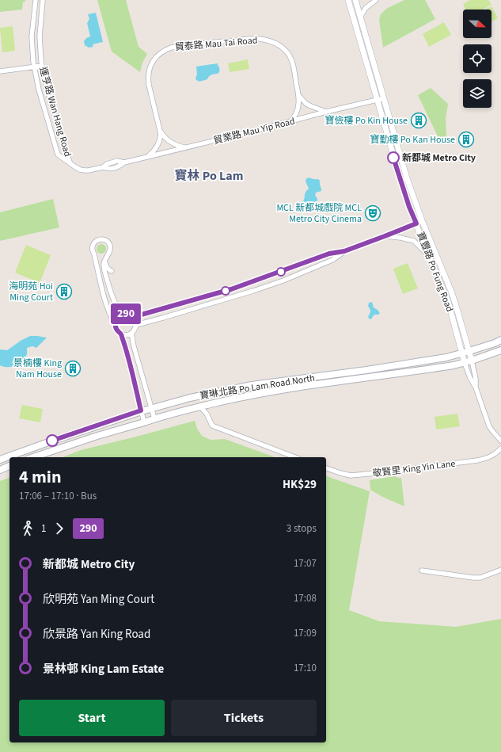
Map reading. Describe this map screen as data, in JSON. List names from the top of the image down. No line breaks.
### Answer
{"streets":{"main road":["寶琳北路 Po Lam Road North"],"street":["貿泰路 Mau Tai Road","運亨路 Wan Hang Road","貿業路 Mau Yip Road","寶豐路 Po Fung Road","敬賢里 King Yin Lane"]},"crossings":[["貿泰路 Mau Tai Road","貿業路 Mau Yip Road"],["運亨路 Wan Hang Road","貿業路 Mau Yip Road"],["貿業路 Mau Yip Road","寶豐路 Po Fung Road"],["寶豐路 Po Fung Road","寶琳北路 Po Lam Road North"]],"districts":["寶林 Po Lam"],"places":{"building":["寶儉樓 Po Kin House","寶勤樓 Po Kan House","海明苑 Hoi Ming Court","景楠樓 King Nam House"],"other":["新都城 Metro City"],"theatre":["MCL 新都城戲院 MCL Metro City Cinema"]},"lines":["bus line 290"],"north":"right","page":{"on_map":"290","heading":["4 min","17:06 – 17:10 · Bus","HK$29"],"legs":["1","290","3 stops"],"list":[{"name":"新都城 Metro City","value":"17:07"},{"name":"欣明苑 Yan Ming Court","value":"17:08"},{"name":"欣景路 Yan King Road","value":"17:09"},{"name":"景林邨 King Lam Estate","value":"17:10"}],"buttons":["Start","Tickets"]}}
